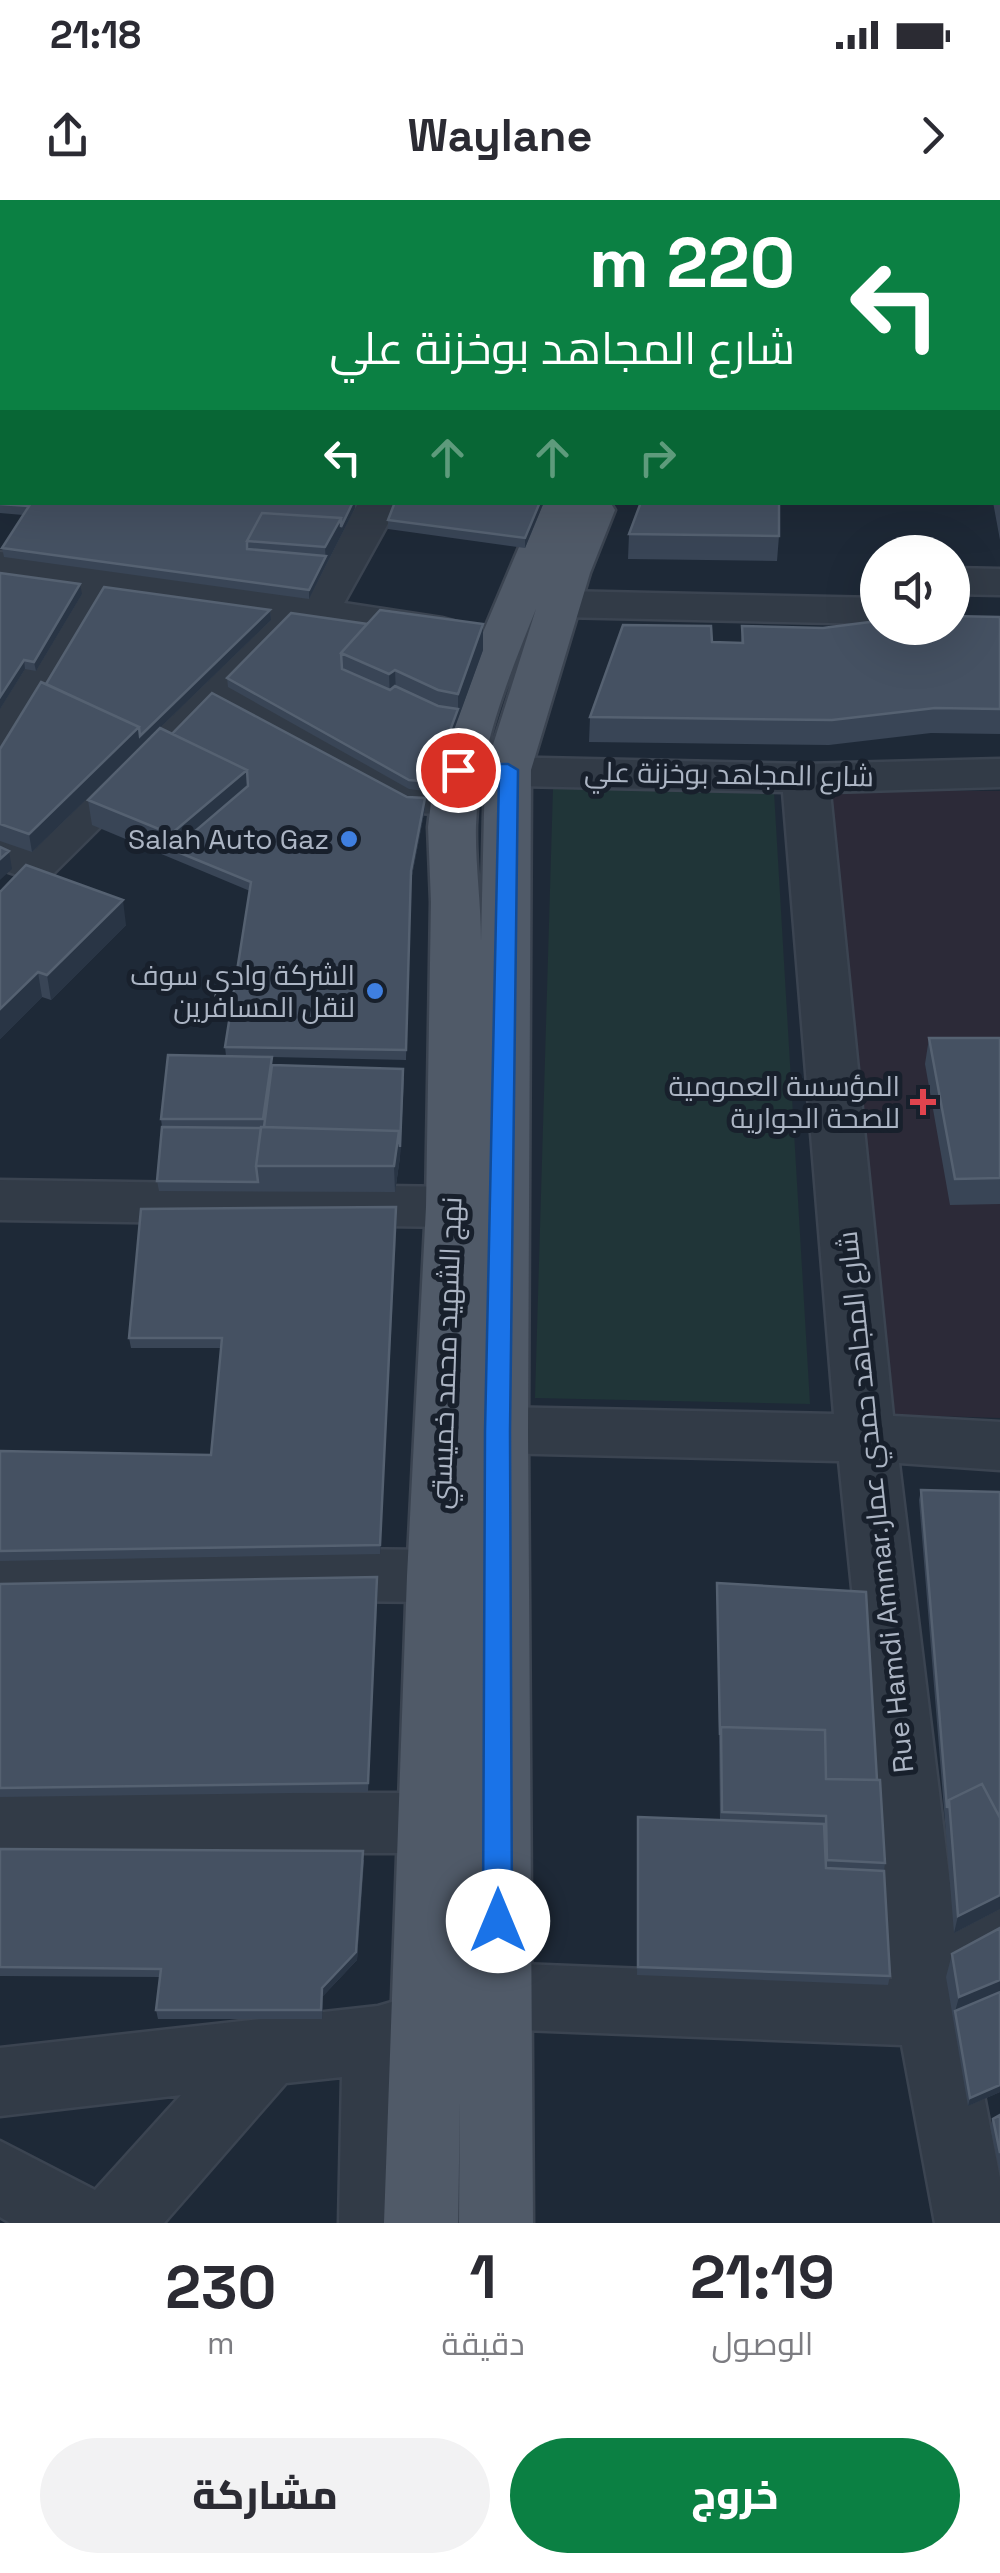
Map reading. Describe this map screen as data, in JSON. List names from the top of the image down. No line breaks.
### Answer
{"streets":{"main road":["نهج الشهيد محمد خميستي"],"street":["شارع المجاهد بوخزنة علي","Rue Hamdi Ammar,شارع المجاهد حمدي عمار"]},"crossings":[["شارع المجاهد بوخزنة علي","نهج الشهيد محمد خميستي"],["شارع المجاهد بوخزنة علي","Rue Hamdi Ammar,شارع المجاهد حمدي عمار"]],"places":{"other":["Salah Auto Gaz","الشركة وادي سوف لنقل المسافرين"],"health":["المؤسسة العمومية للصحة الجوارية"]},"page":{"status":"21:18","header":"Waylane","turn":["220 m","شارع المجاهد بوخزنة علي"],"eta":["21:19","الوصول","1","دقيقة","230","m"],"buttons":["خروج","مشاركة"]}}
